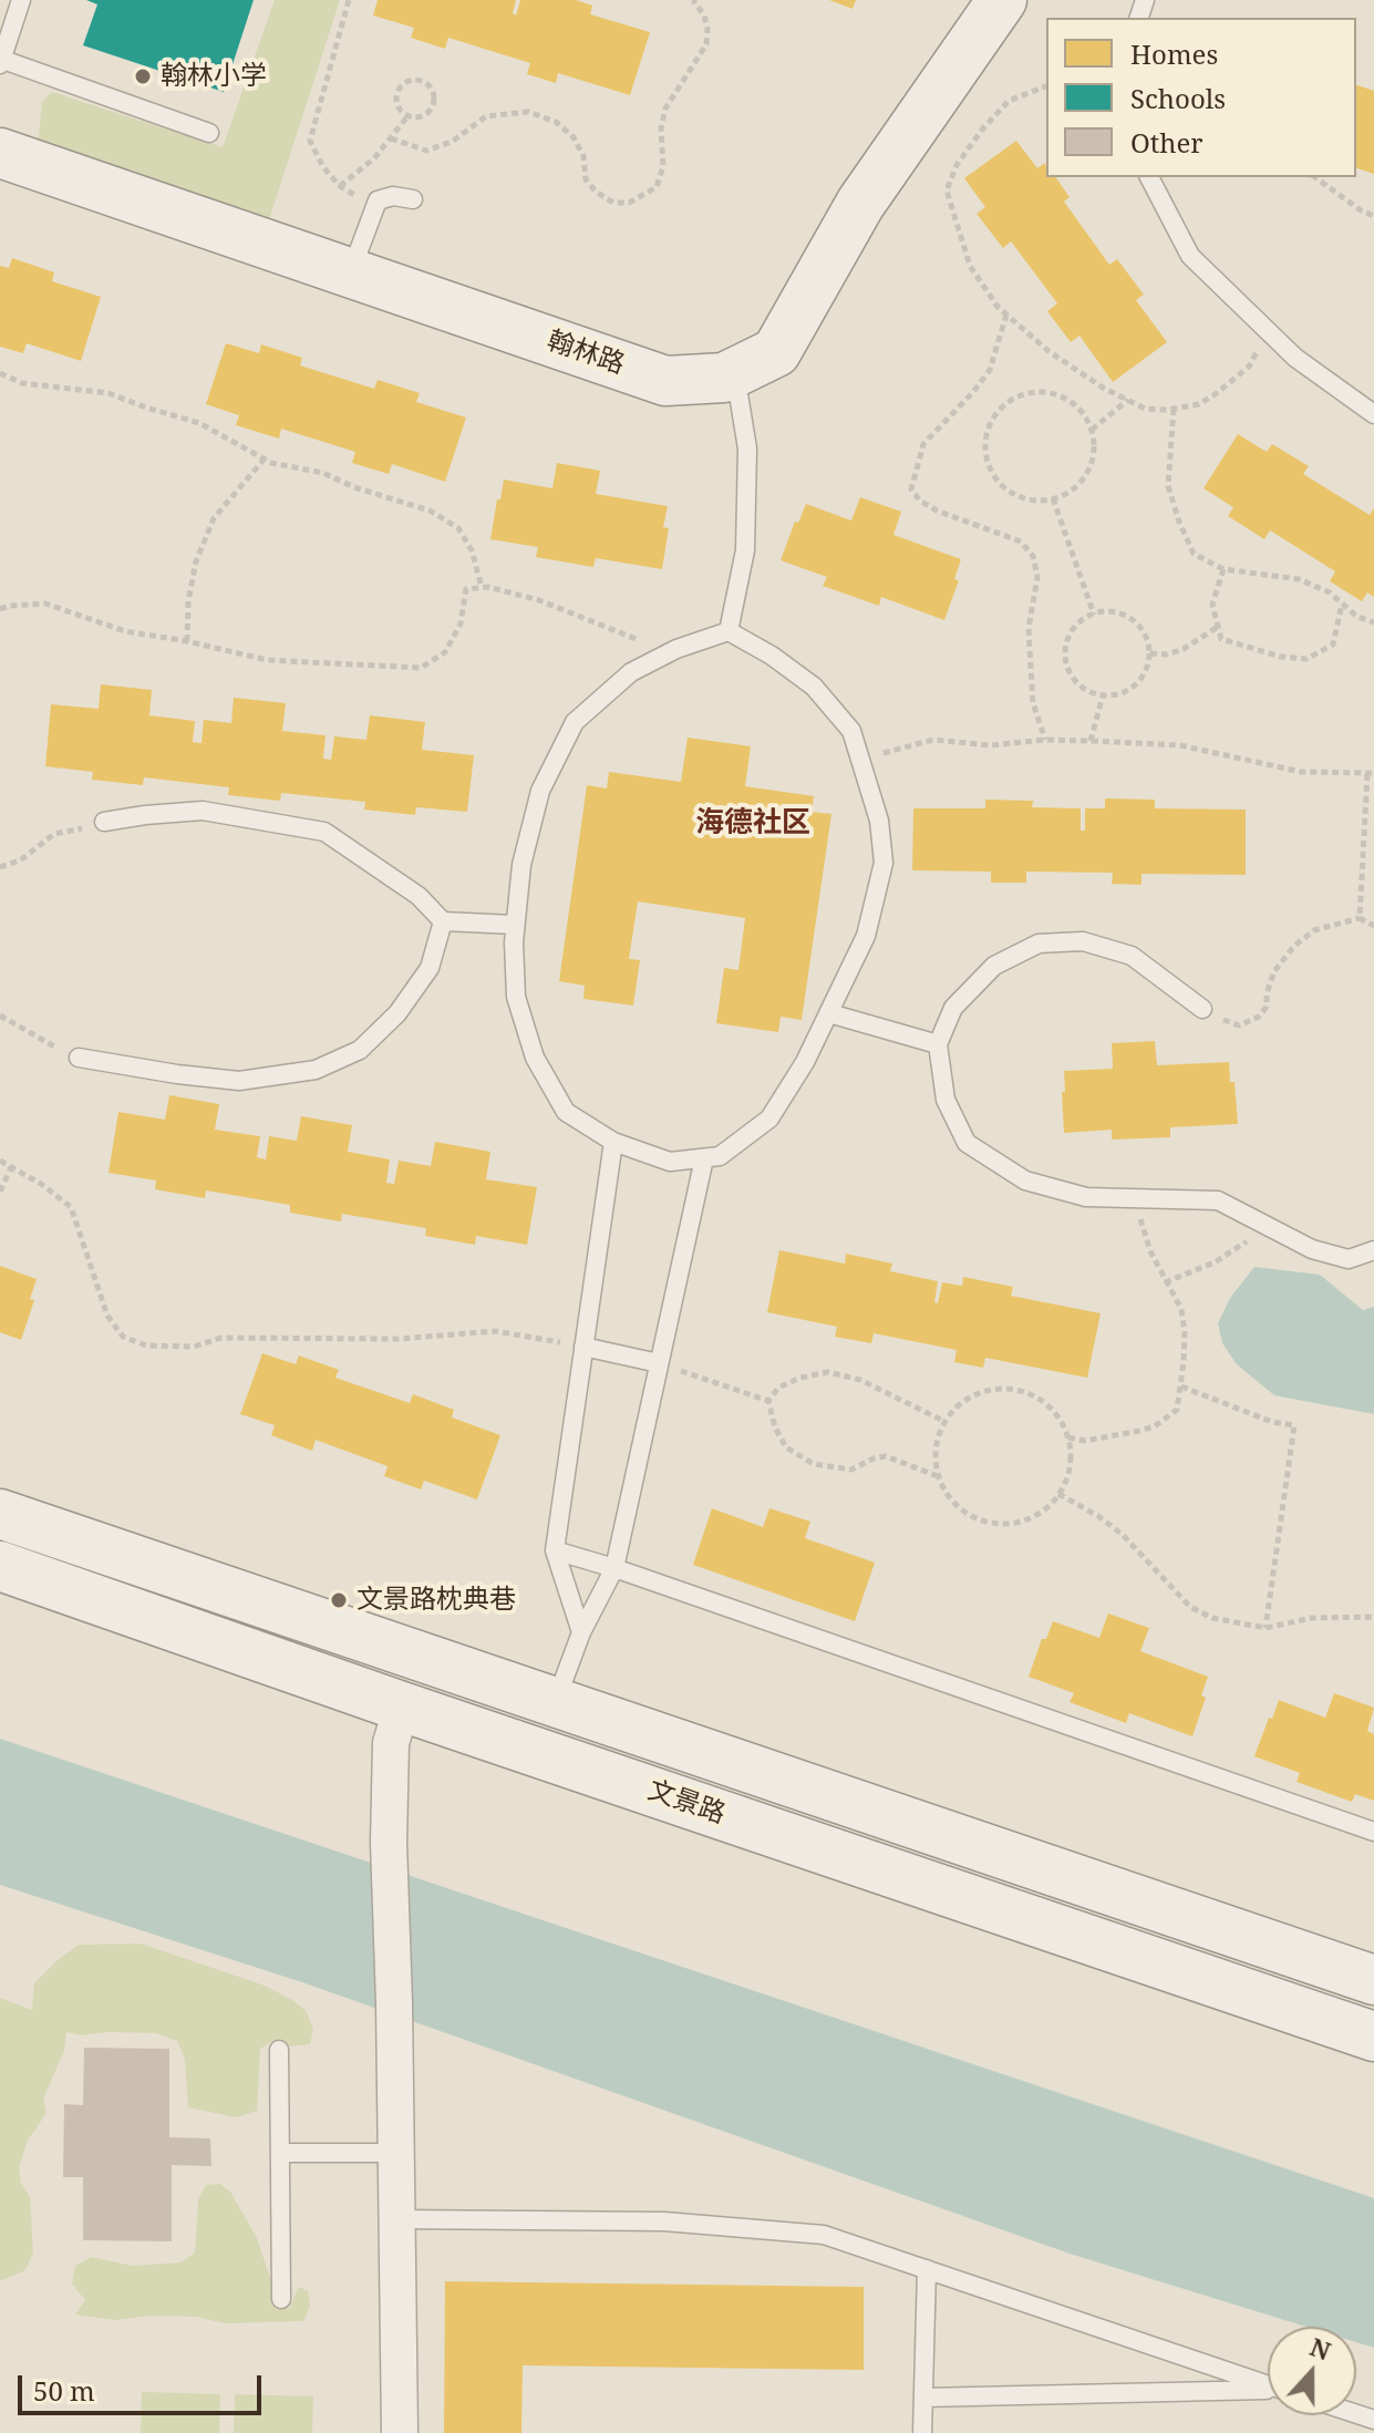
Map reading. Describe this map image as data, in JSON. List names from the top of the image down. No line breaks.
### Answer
{"streets":{"main road":["翰林路","文景路"]},"districts":["海德社区"],"places":["翰林小学","文景路枕典巷"],"legend":["Homes","Schools","Other"],"scale_bar":"50 m","north":"top"}
